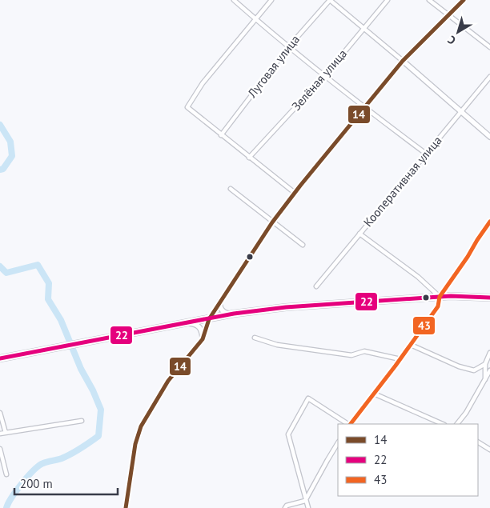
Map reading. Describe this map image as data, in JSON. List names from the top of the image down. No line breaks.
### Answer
{"streets":{"street":["Луговая улица","Зелёная улица","Кооперативная улица"]},"lines":["transit line 14","transit line 43","transit line 22"],"legend":["14","22","43"],"scale_bar":"200 m","north":"bottom left"}
